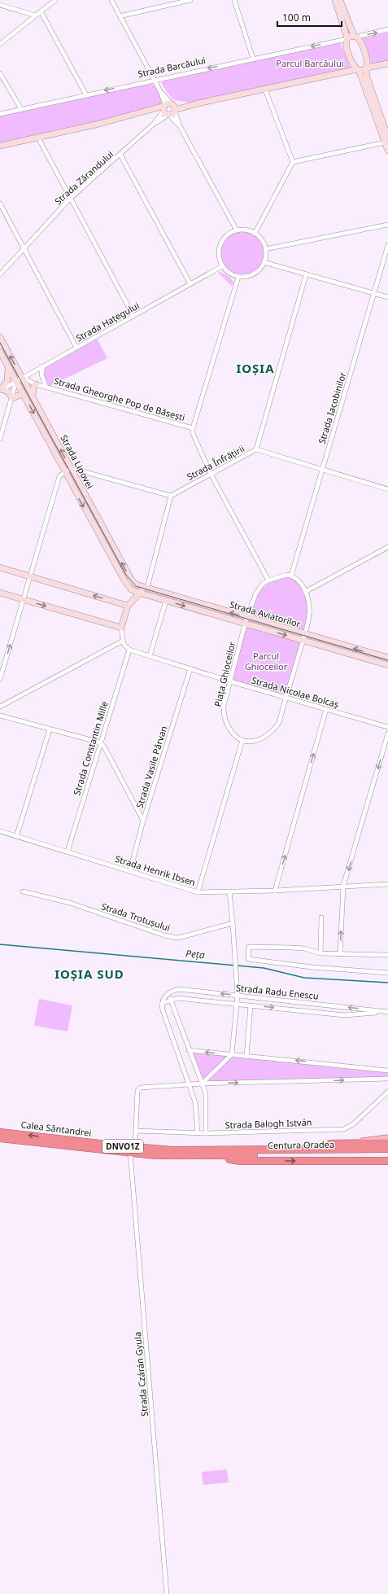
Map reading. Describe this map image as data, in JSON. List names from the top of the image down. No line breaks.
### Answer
{"streets":{"highway":["Calea Sântandrei","Centura Oradea","DNVO1Z"],"street":["Strada Barcăului","Strada Zărandului","Strada Hațegului","Strada Gheorghe Pop de Băsești","Strada Iacobinilor","Strada Lipovei","Strada Înfrățirii","Strada Aviatorilor","Piața Ghioceilor","Strada Nicolae Bolcaș","Strada Constantin Mille","Strada Vasile Pârvan","Strada Henrik Ibsen","Strada Trotușului","Strada Radu Enescu","Strada Balogh István","Strada Czárán Gyula"]},"crossings":[["Strada Hațegului","Strada Gheorghe Pop de Băsești"],["Strada Hațegului","Strada Lipovei"],["Strada Gheorghe Pop de Băsești","Strada Lipovei"],["Strada Iacobinilor","Strada Înfrățirii"],["Strada Iacobinilor","Piața Ghioceilor"],["Strada Lipovei","Strada Aviatorilor"],["Strada Aviatorilor","Piața Ghioceilor"],["Piața Ghioceilor","Strada Nicolae Bolcaș"],["Strada Nicolae Bolcaș","Strada Constantin Mille"],["Strada Nicolae Bolcaș","Strada Vasile Pârvan"],["Strada Constantin Mille","Strada Henrik Ibsen"],["Strada Vasile Pârvan","Strada Henrik Ibsen"],["Strada Balogh István","Strada Czárán Gyula"],["Calea Sântandrei","Centura Oradea"],["Calea Sântandrei","Strada Czárán Gyula"]],"districts":["IOȘIA","IOȘIA SUD"],"water":["Peța"],"parks":["Parcul Barcăului","Parcul Ghioceilor"],"scale_bar":"100 m"}
